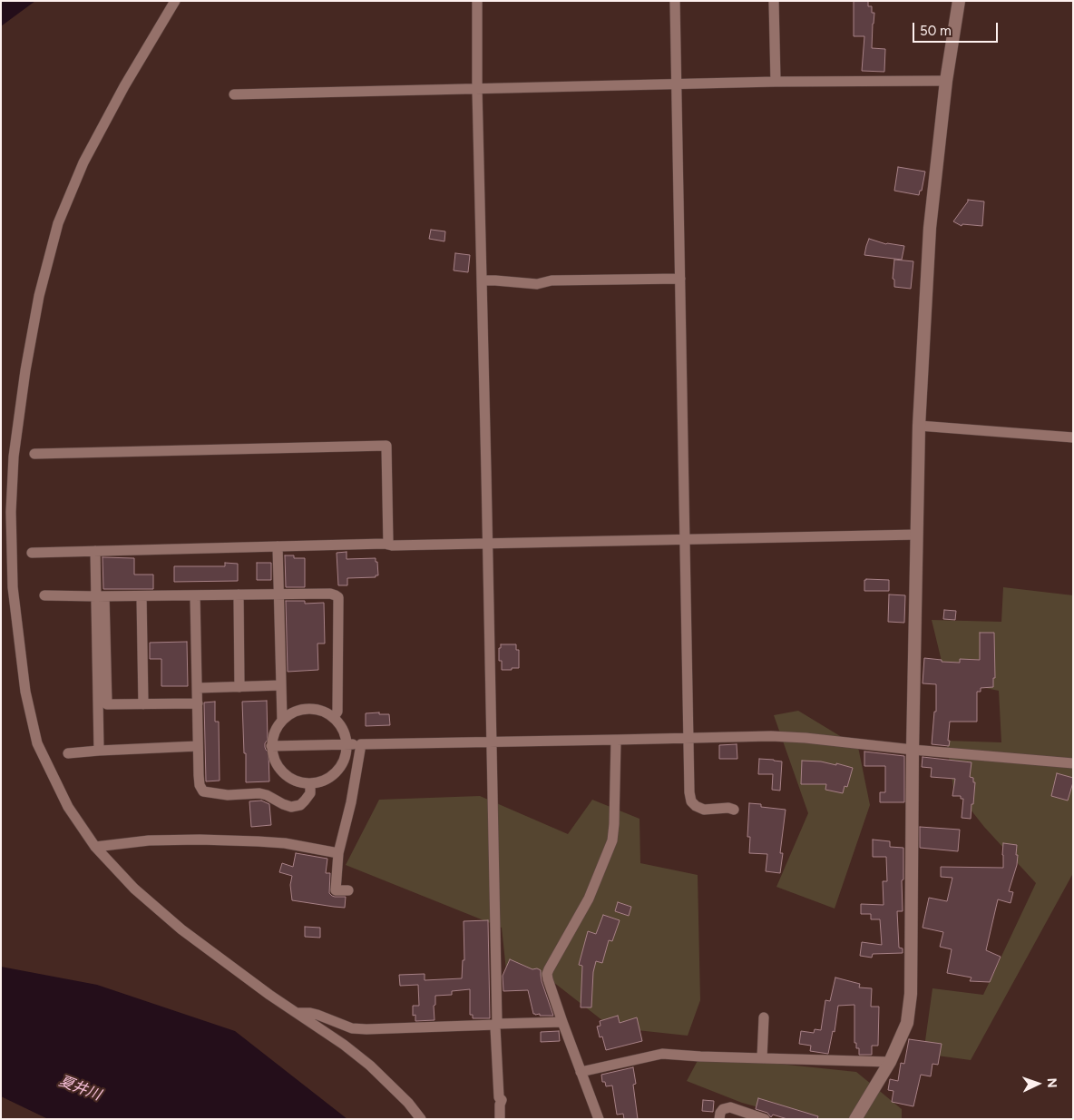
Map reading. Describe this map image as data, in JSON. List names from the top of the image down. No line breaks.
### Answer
{"water":["夏井川"],"scale_bar":"50 m","north":"right"}
